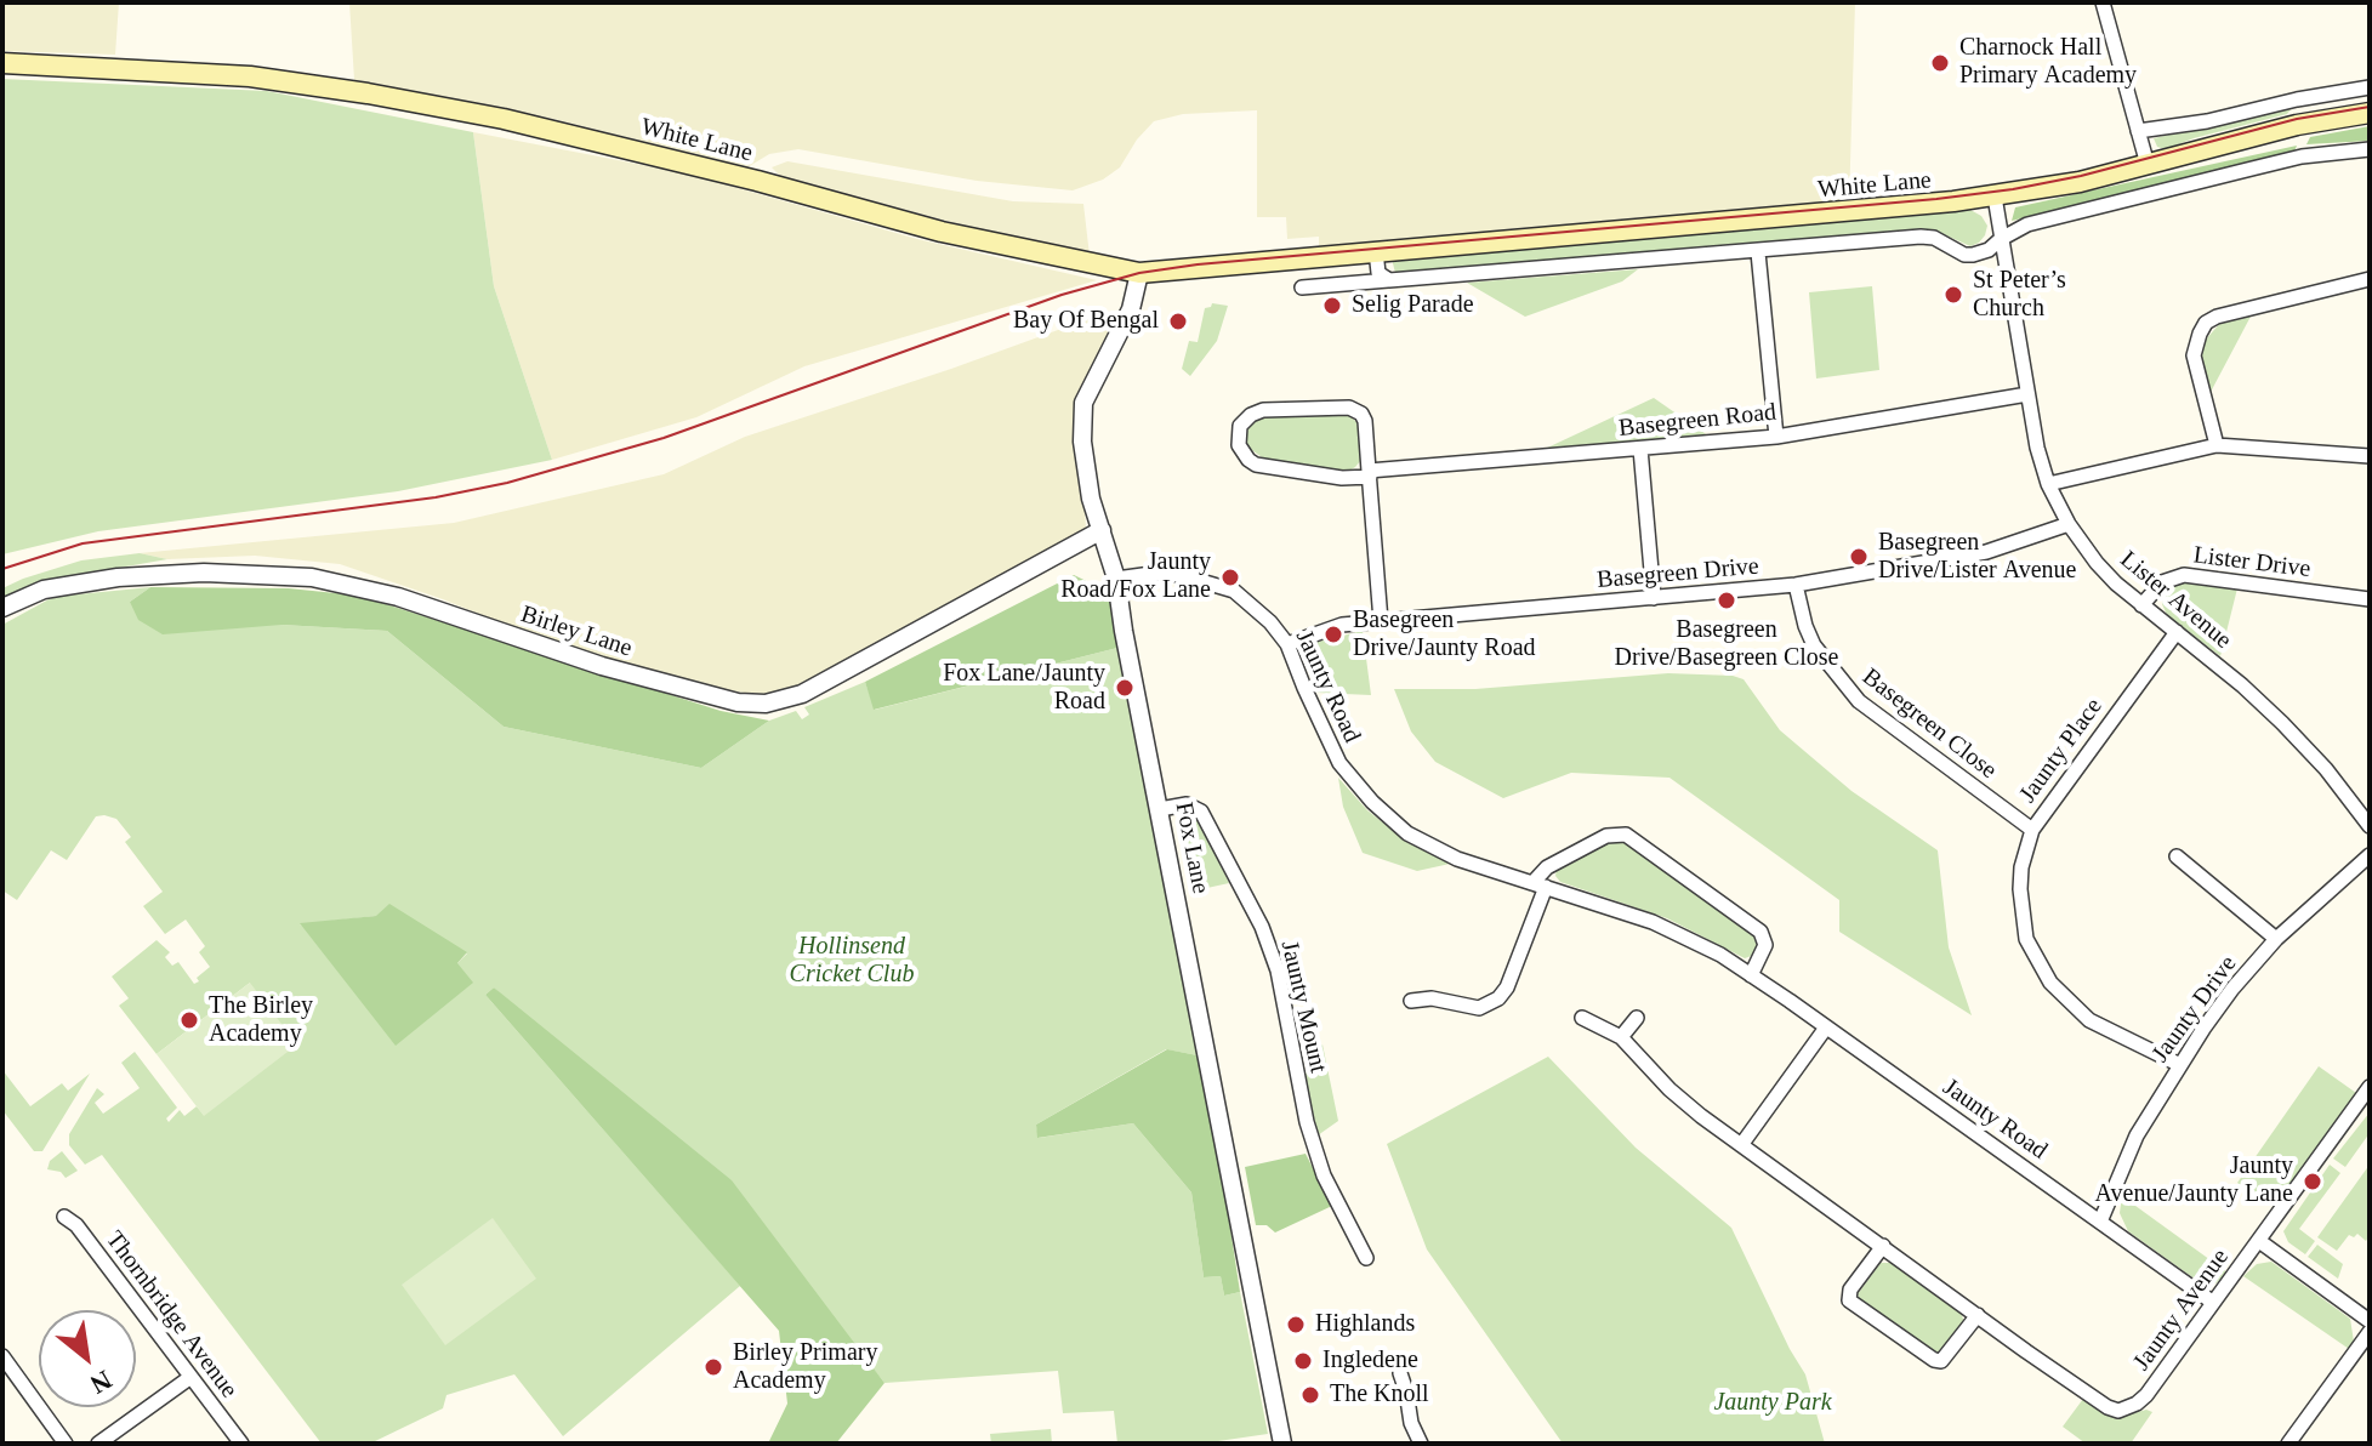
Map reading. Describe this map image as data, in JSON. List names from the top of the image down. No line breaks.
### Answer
{"streets":{"main road":["White Lane"],"street":["Basegreen Road","Lister Drive","Basegreen Drive","Lister Avenue","Birley Lane","Jaunty Road","Basegreen Close","Jaunty Place","Fox Lane","Jaunty Mount","Jaunty Drive","Jaunty Avenue","Thornbridge Avenue"]},"crossings":[["White Lane","Lister Avenue"],["White Lane","Fox Lane"],["Basegreen Road","Basegreen Drive"],["Basegreen Road","Lister Avenue"],["Lister Drive","Lister Avenue"],["Basegreen Drive","Lister Avenue"],["Basegreen Drive","Jaunty Road"],["Basegreen Drive","Basegreen Close"],["Lister Avenue","Jaunty Place"],["Birley Lane","Fox Lane"],["Jaunty Road","Fox Lane"],["Jaunty Road","Jaunty Drive"],["Jaunty Road","Jaunty Avenue"],["Basegreen Close","Jaunty Place"],["Jaunty Place","Jaunty Drive"],["Fox Lane","Jaunty Mount"]],"parks":["Hollinsend Cricket Club","Jaunty Park"],"places":["Charnock Hall Primary Academy","St Peter’s Church","Selig Parade","Bay Of Bengal","Basegreen Drive/Lister Avenue","Jaunty Road/Fox Lane","Basegreen Drive/Basegreen Close","Basegreen Drive/Jaunty Road","Fox Lane/Jaunty Road","The Birley Academy","Jaunty Avenue/Jaunty Lane","Highlands","Ingledene","Birley Primary Academy","The Knoll"],"north":"bottom right"}
